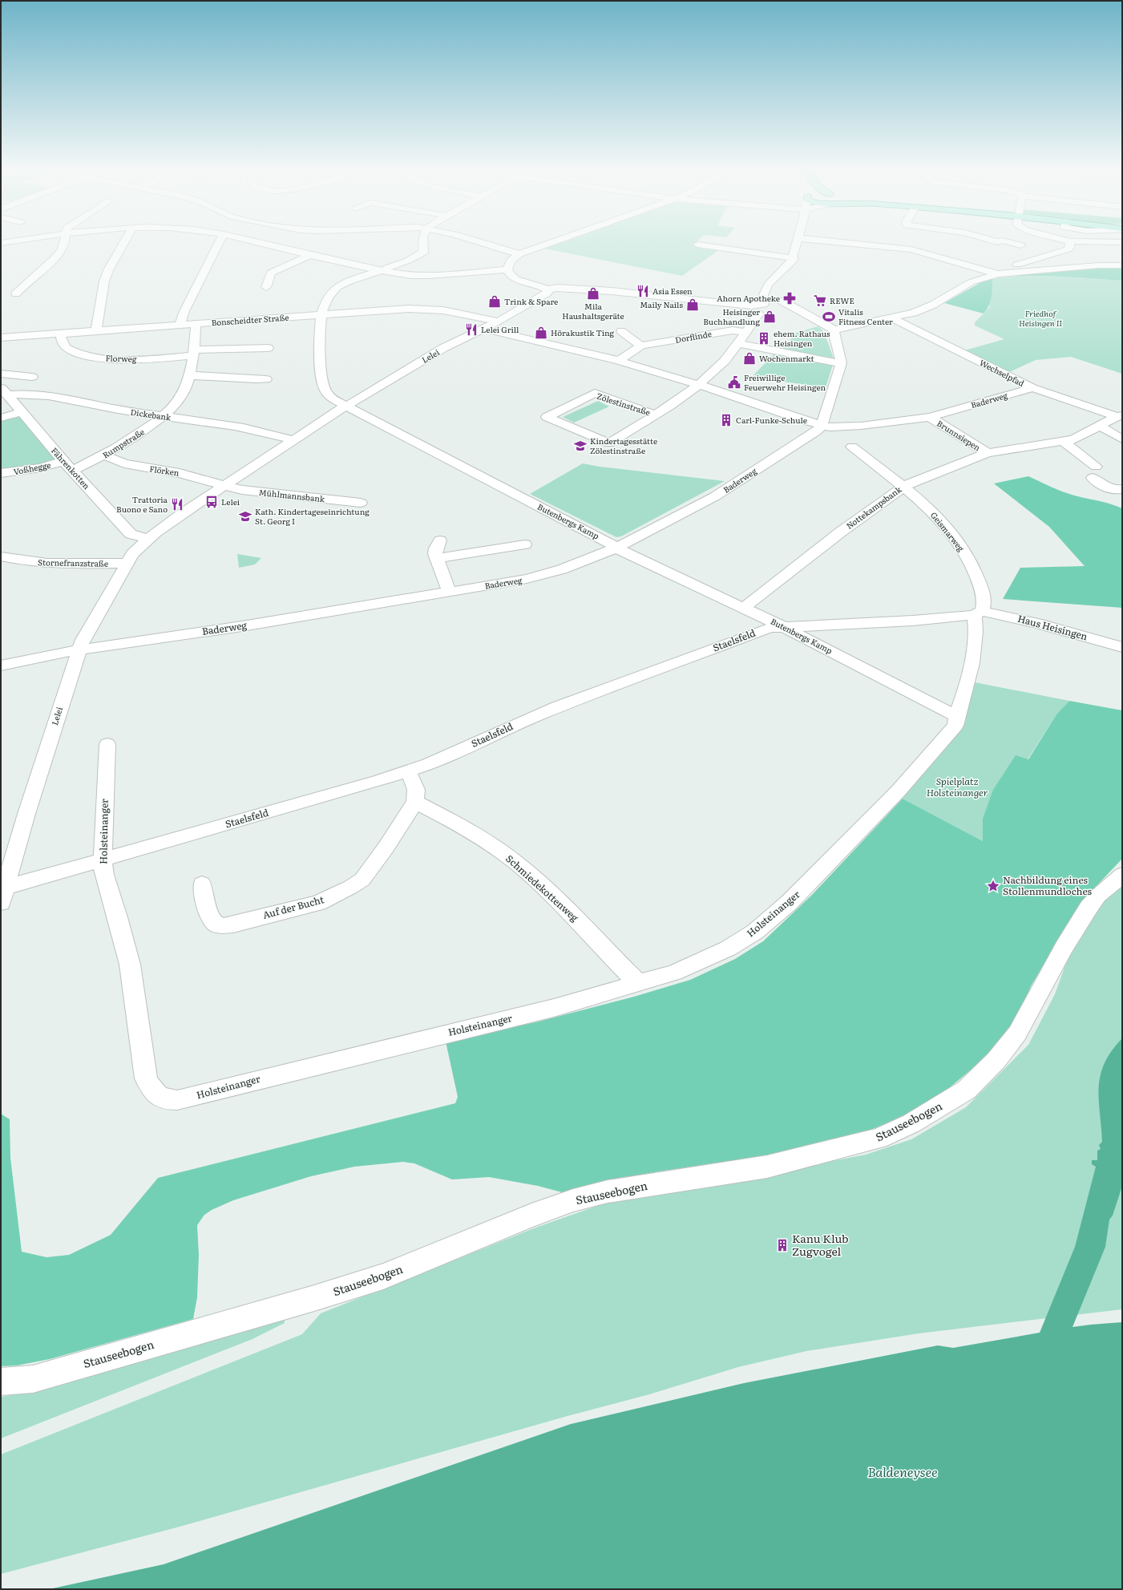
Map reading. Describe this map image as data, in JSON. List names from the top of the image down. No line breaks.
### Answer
{"streets":{"street":["Bonscheidter Straße","Dorflinde","Lelei","Florweg","Wechselpfad","Baderweg","Zölestinstraße","Dickebank","Brunnsiepen","Rumpstraße","Voßhegge","Fährenkotten","Flörken","Mühlmannsbank","Nottekampsbank","Butenbergs Kamp","Geismarweg","Stornefranzstraße","Haus Heisingen","Staelsfeld","Holsteinanger","Schmiedekottenweg","Auf der Bucht","Stauseebogen"]},"crossings":[["Bonscheidter Straße","Lelei"],["Bonscheidter Straße","Florweg"],["Bonscheidter Straße","Rumpstraße"],["Bonscheidter Straße","Butenbergs Kamp"],["Dorflinde","Zölestinstraße"],["Lelei","Baderweg"],["Lelei","Dickebank"],["Lelei","Fährenkotten"],["Lelei","Flörken"],["Lelei","Mühlmannsbank"],["Lelei","Butenbergs Kamp"],["Lelei","Stornefranzstraße"],["Lelei","Staelsfeld"],["Florweg","Rumpstraße"],["Wechselpfad","Baderweg"],["Wechselpfad","Nottekampsbank"],["Baderweg","Brunnsiepen"],["Baderweg","Butenbergs Kamp"],["Dickebank","Rumpstraße"],["Dickebank","Fährenkotten"],["Brunnsiepen","Nottekampsbank"],["Rumpstraße","Fährenkotten"],["Rumpstraße","Flörken"],["Voßhegge","Fährenkotten"],["Flörken","Mühlmannsbank"],["Nottekampsbank","Butenbergs Kamp"],["Nottekampsbank","Geismarweg"],["Butenbergs Kamp","Staelsfeld"],["Butenbergs Kamp","Holsteinanger"],["Geismarweg","Haus Heisingen"],["Geismarweg","Staelsfeld"],["Geismarweg","Holsteinanger"],["Haus Heisingen","Staelsfeld"],["Haus Heisingen","Holsteinanger"],["Staelsfeld","Holsteinanger"],["Holsteinanger","Schmiedekottenweg"],["Schmiedekottenweg","Auf der Bucht"]],"water":["Baldeneysee"],"parks":["Friedhof Heisingen II","Spielplatz Holsteinanger"],"places":{"restaurant":["Asia Essen","Lelei Grill","Trattoria Buono e Sano"],"shop":["Mila Haushaltsgeräte","Trink & Spare","Maily Nails","Heisinger Buchhandlung","Hörakustik Ting","Wochenmarkt"],"pharmacy":["Ahorn Apotheke"],"supermarket":["REWE"],"sports":["Vitalis Fitness Center"],"building":["ehem. Rathaus Heisingen","Carl-Funke-Schule","Kanu Klub Zugvogel"],"public building":["Freiwillige Feuerwehr Heisingen"],"school or university":["Kindertagesstätte Zölestinstraße","Kath. Kindertageseinrichtung St. Georg I"],"bus stop":["Lelei"],"place":["Nachbildung eines Stollenmundloches"]}}
